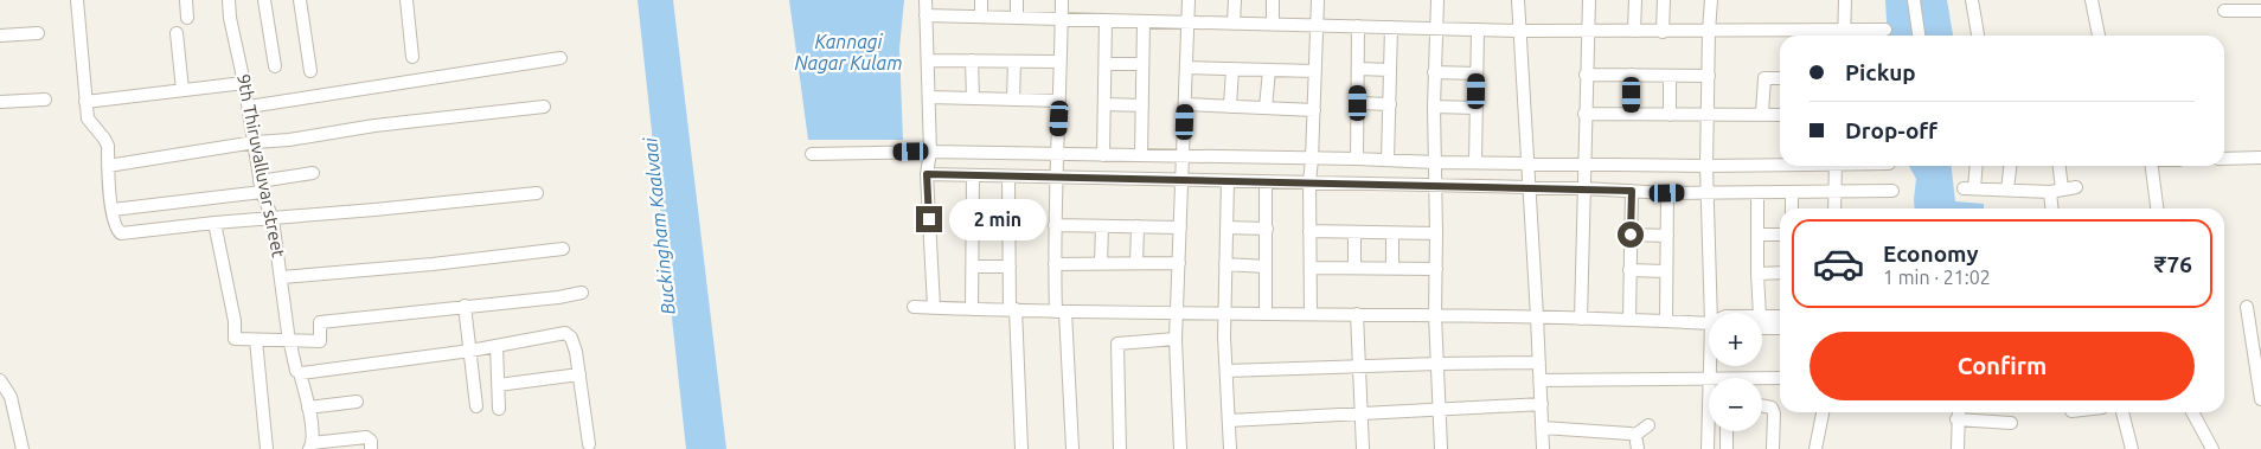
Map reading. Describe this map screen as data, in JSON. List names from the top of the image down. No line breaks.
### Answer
{"streets":{"street":["9th Thiruvalluvar street"]},"water":["Kannagi Nagar Kulam","Buckingham Kaalvaai"],"page":{"banner":["Pickup","Drop-off"],"bubble":"2 min","list":[{"name":"Economy","note":"1 min · 21:02","value":"₹76"}],"map_buttons":["+","−"],"buttons":"Confirm"}}
